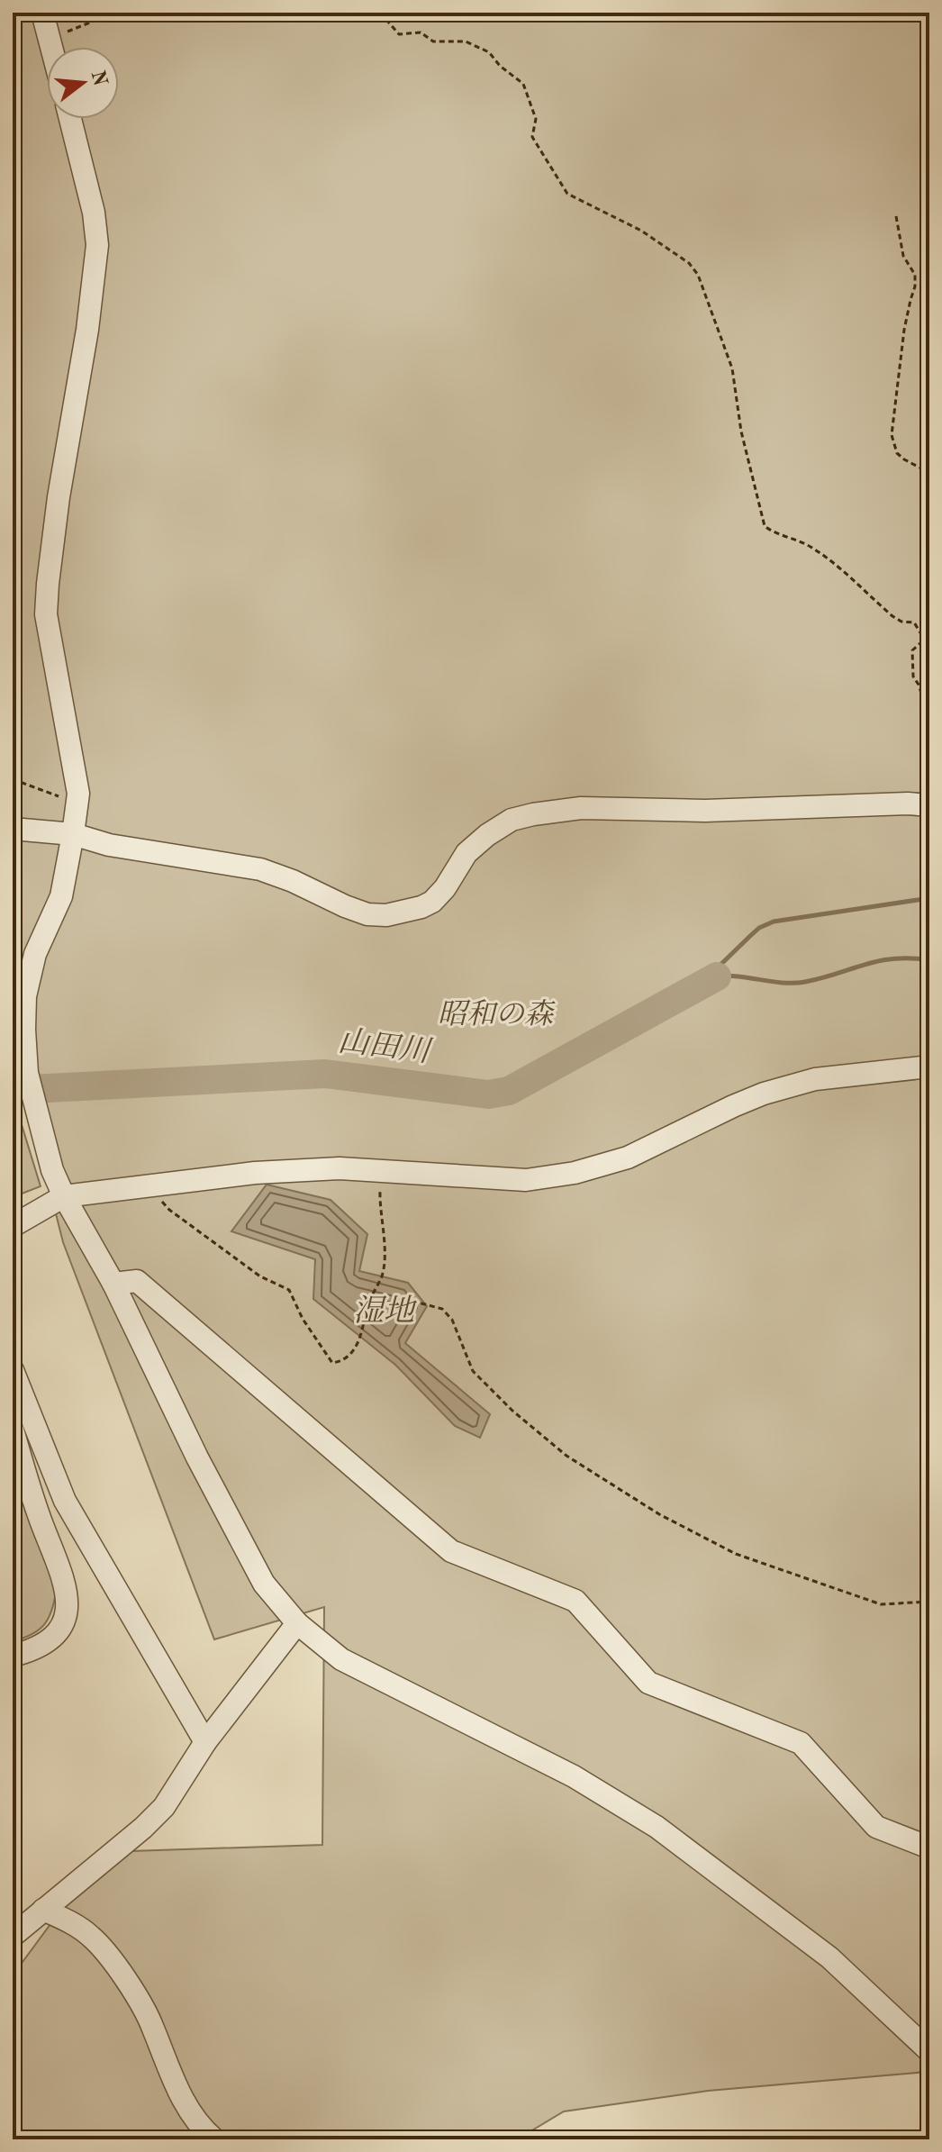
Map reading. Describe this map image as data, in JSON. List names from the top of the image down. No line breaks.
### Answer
{"water":["山田川","湿地"],"parks":["昭和の森"],"north":"right"}
